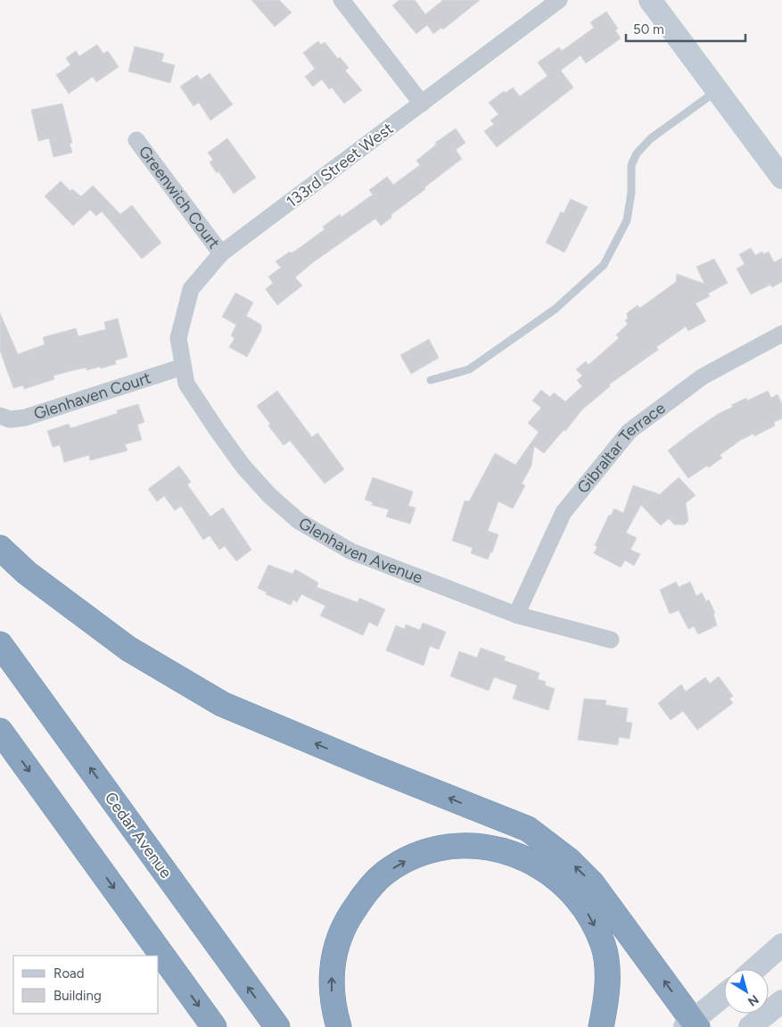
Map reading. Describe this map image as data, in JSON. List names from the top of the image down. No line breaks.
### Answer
{"streets":{"highway":["Cedar Avenue"],"street":["133rd Street West","Greenwich Court","Glenhaven Court","Gibraltar Terrace","Glenhaven Avenue"]},"crossings":[["133rd Street West","Greenwich Court"],["133rd Street West","Glenhaven Court"],["133rd Street West","Glenhaven Avenue"],["Glenhaven Court","Glenhaven Avenue"],["Gibraltar Terrace","Glenhaven Avenue"]],"legend":["Road","Building"],"scale_bar":"50 m","north":"bottom right"}
